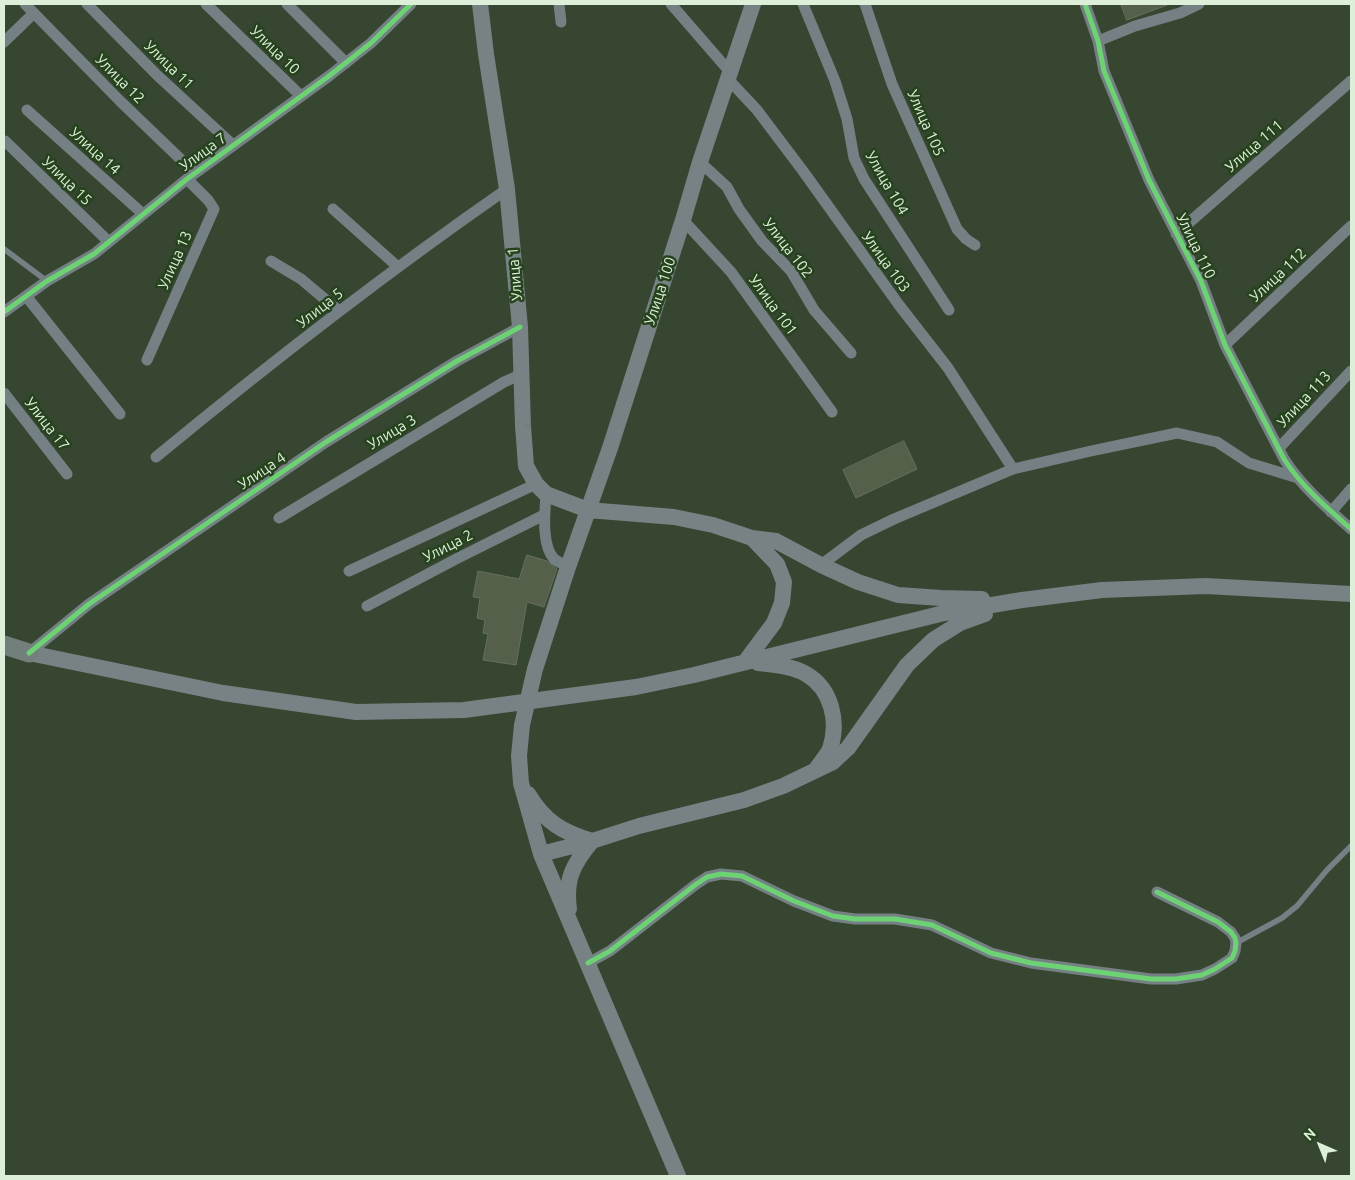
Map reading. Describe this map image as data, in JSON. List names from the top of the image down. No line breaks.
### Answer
{"streets":{"main road":["Улица 1","Улица 100"],"street":["Улица 10","Улица 11","Улица 12","Улица 105","Улица 111","Улица 14","Улица 7","Улица 15","Улица 104","Улица 110","Улица 102","Улица 13","Улица 103","Улица 112","Улица 101","Улица 5","Улица 113","Улица 17","Улица 3","Улица 4","Улица 2"]},"crossings":[["Улица 10","Улица 7"],["Улица 11","Улица 7"],["Улица 12","Улица 7"],["Улица 12","Улица 13"],["Улица 111","Улица 110"],["Улица 14","Улица 7"],["Улица 7","Улица 15"],["Улица 7","Улица 13"],["Улица 110","Улица 112"],["Улица 110","Улица 113"],["Улица 102","Улица 100"],["Улица 103","Улица 100"],["Улица 1","Улица 5"],["Улица 1","Улица 3"],["Улица 1","Улица 4"],["Улица 100","Улица 101"]],"north":"top left"}
